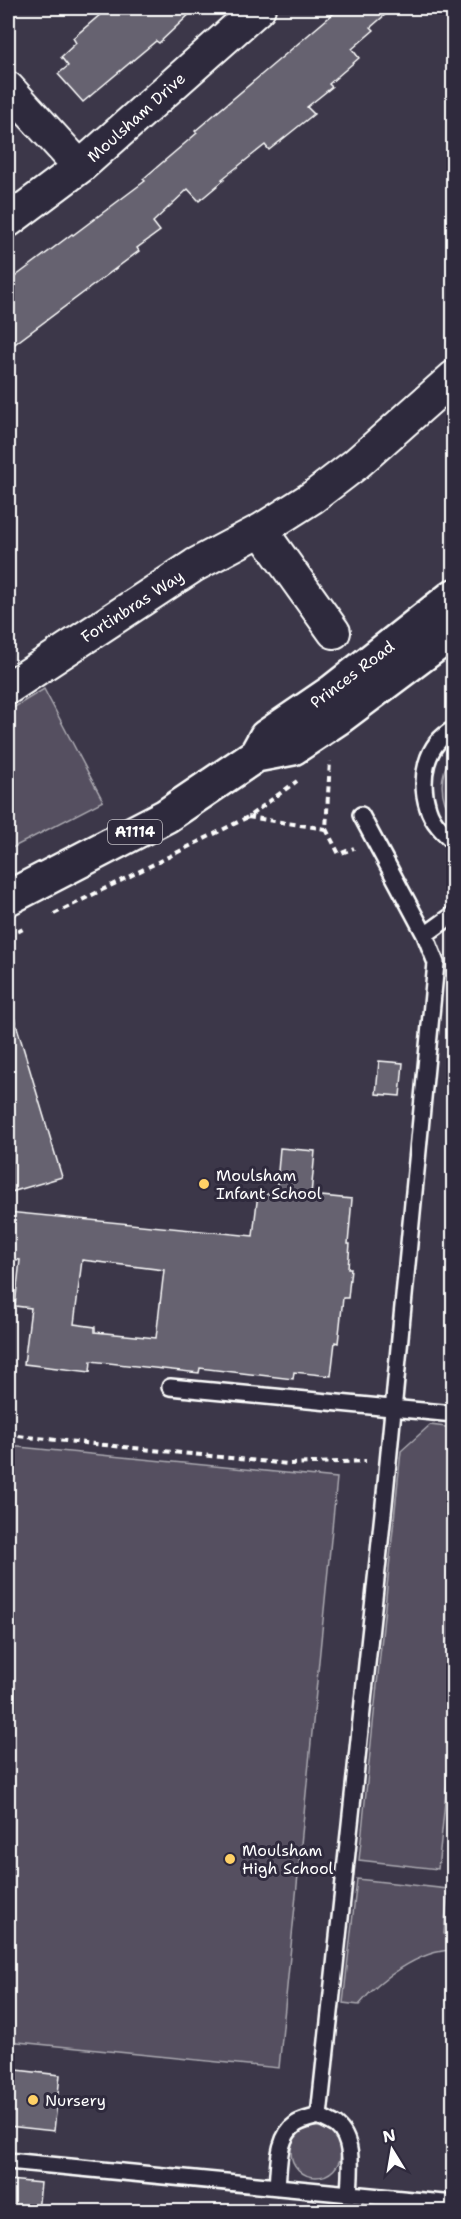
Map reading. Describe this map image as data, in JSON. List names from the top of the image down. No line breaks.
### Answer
{"streets":{"main road":["Princes Road","A1114"],"street":["Moulsham Drive","Fortinbras Way"]},"places":["Moulsham Infant School","Moulsham High School","Nursery"],"north":"top"}
